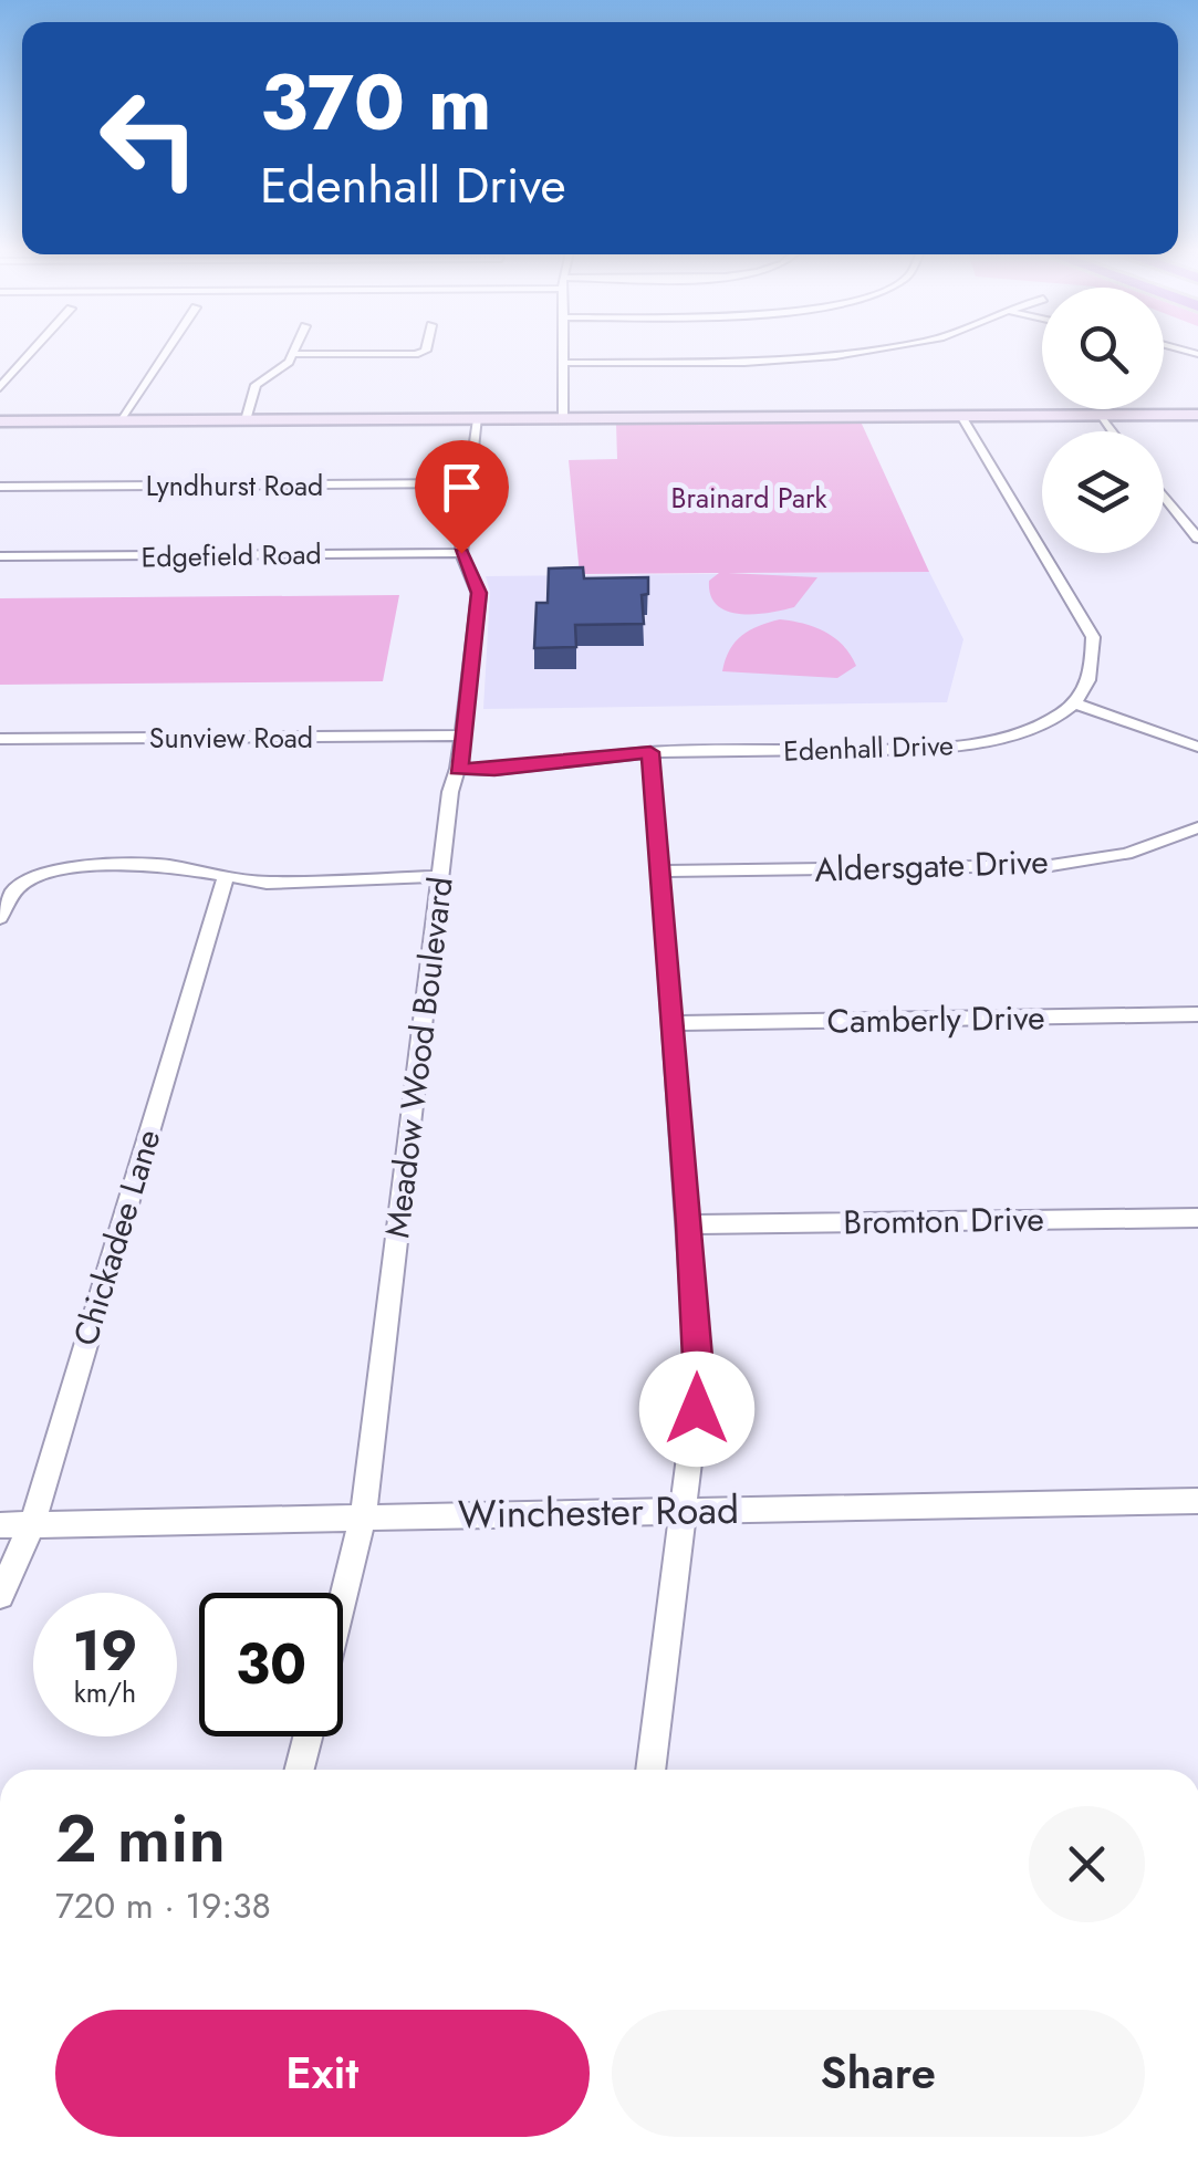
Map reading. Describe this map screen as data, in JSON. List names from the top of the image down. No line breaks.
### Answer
{"streets":{"street":["Lyndhurst Road","Edgefield Road","Sunview Road","Edenhall Drive","Aldersgate Drive","Camberly Drive","Meadow Wood Boulevard","Bromton Drive","Chickadee Lane","Winchester Road"]},"crossings":[["Lyndhurst Road","Meadow Wood Boulevard"],["Edgefield Road","Meadow Wood Boulevard"],["Sunview Road","Meadow Wood Boulevard"],["Edenhall Drive","Meadow Wood Boulevard"],["Meadow Wood Boulevard","Winchester Road"],["Chickadee Lane","Winchester Road"]],"parks":["Brainard Park"],"page":{"turn":["370 m","Edenhall Drive"],"speed":"19 km/h","limit":"30","heading":["2 min","720 m · 19:38"],"buttons":["Exit","Share"]}}
